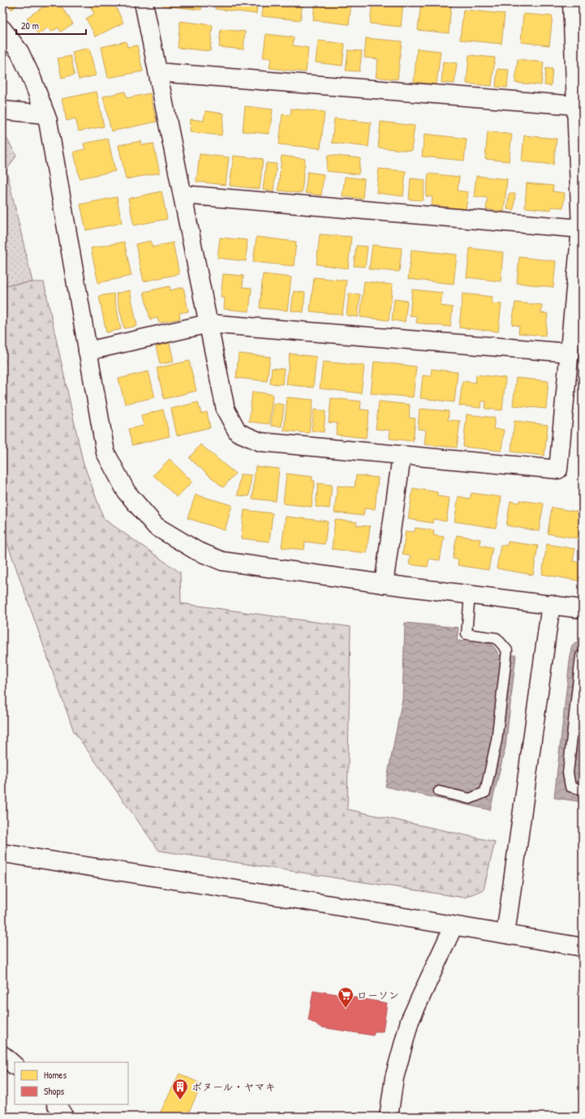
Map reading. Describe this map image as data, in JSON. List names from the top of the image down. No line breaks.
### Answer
{"places":{"supermarket":["ローソン"],"building":["ボヌール・ヤマキ"]},"legend":["Homes","Shops"],"scale_bar":"20 m"}
